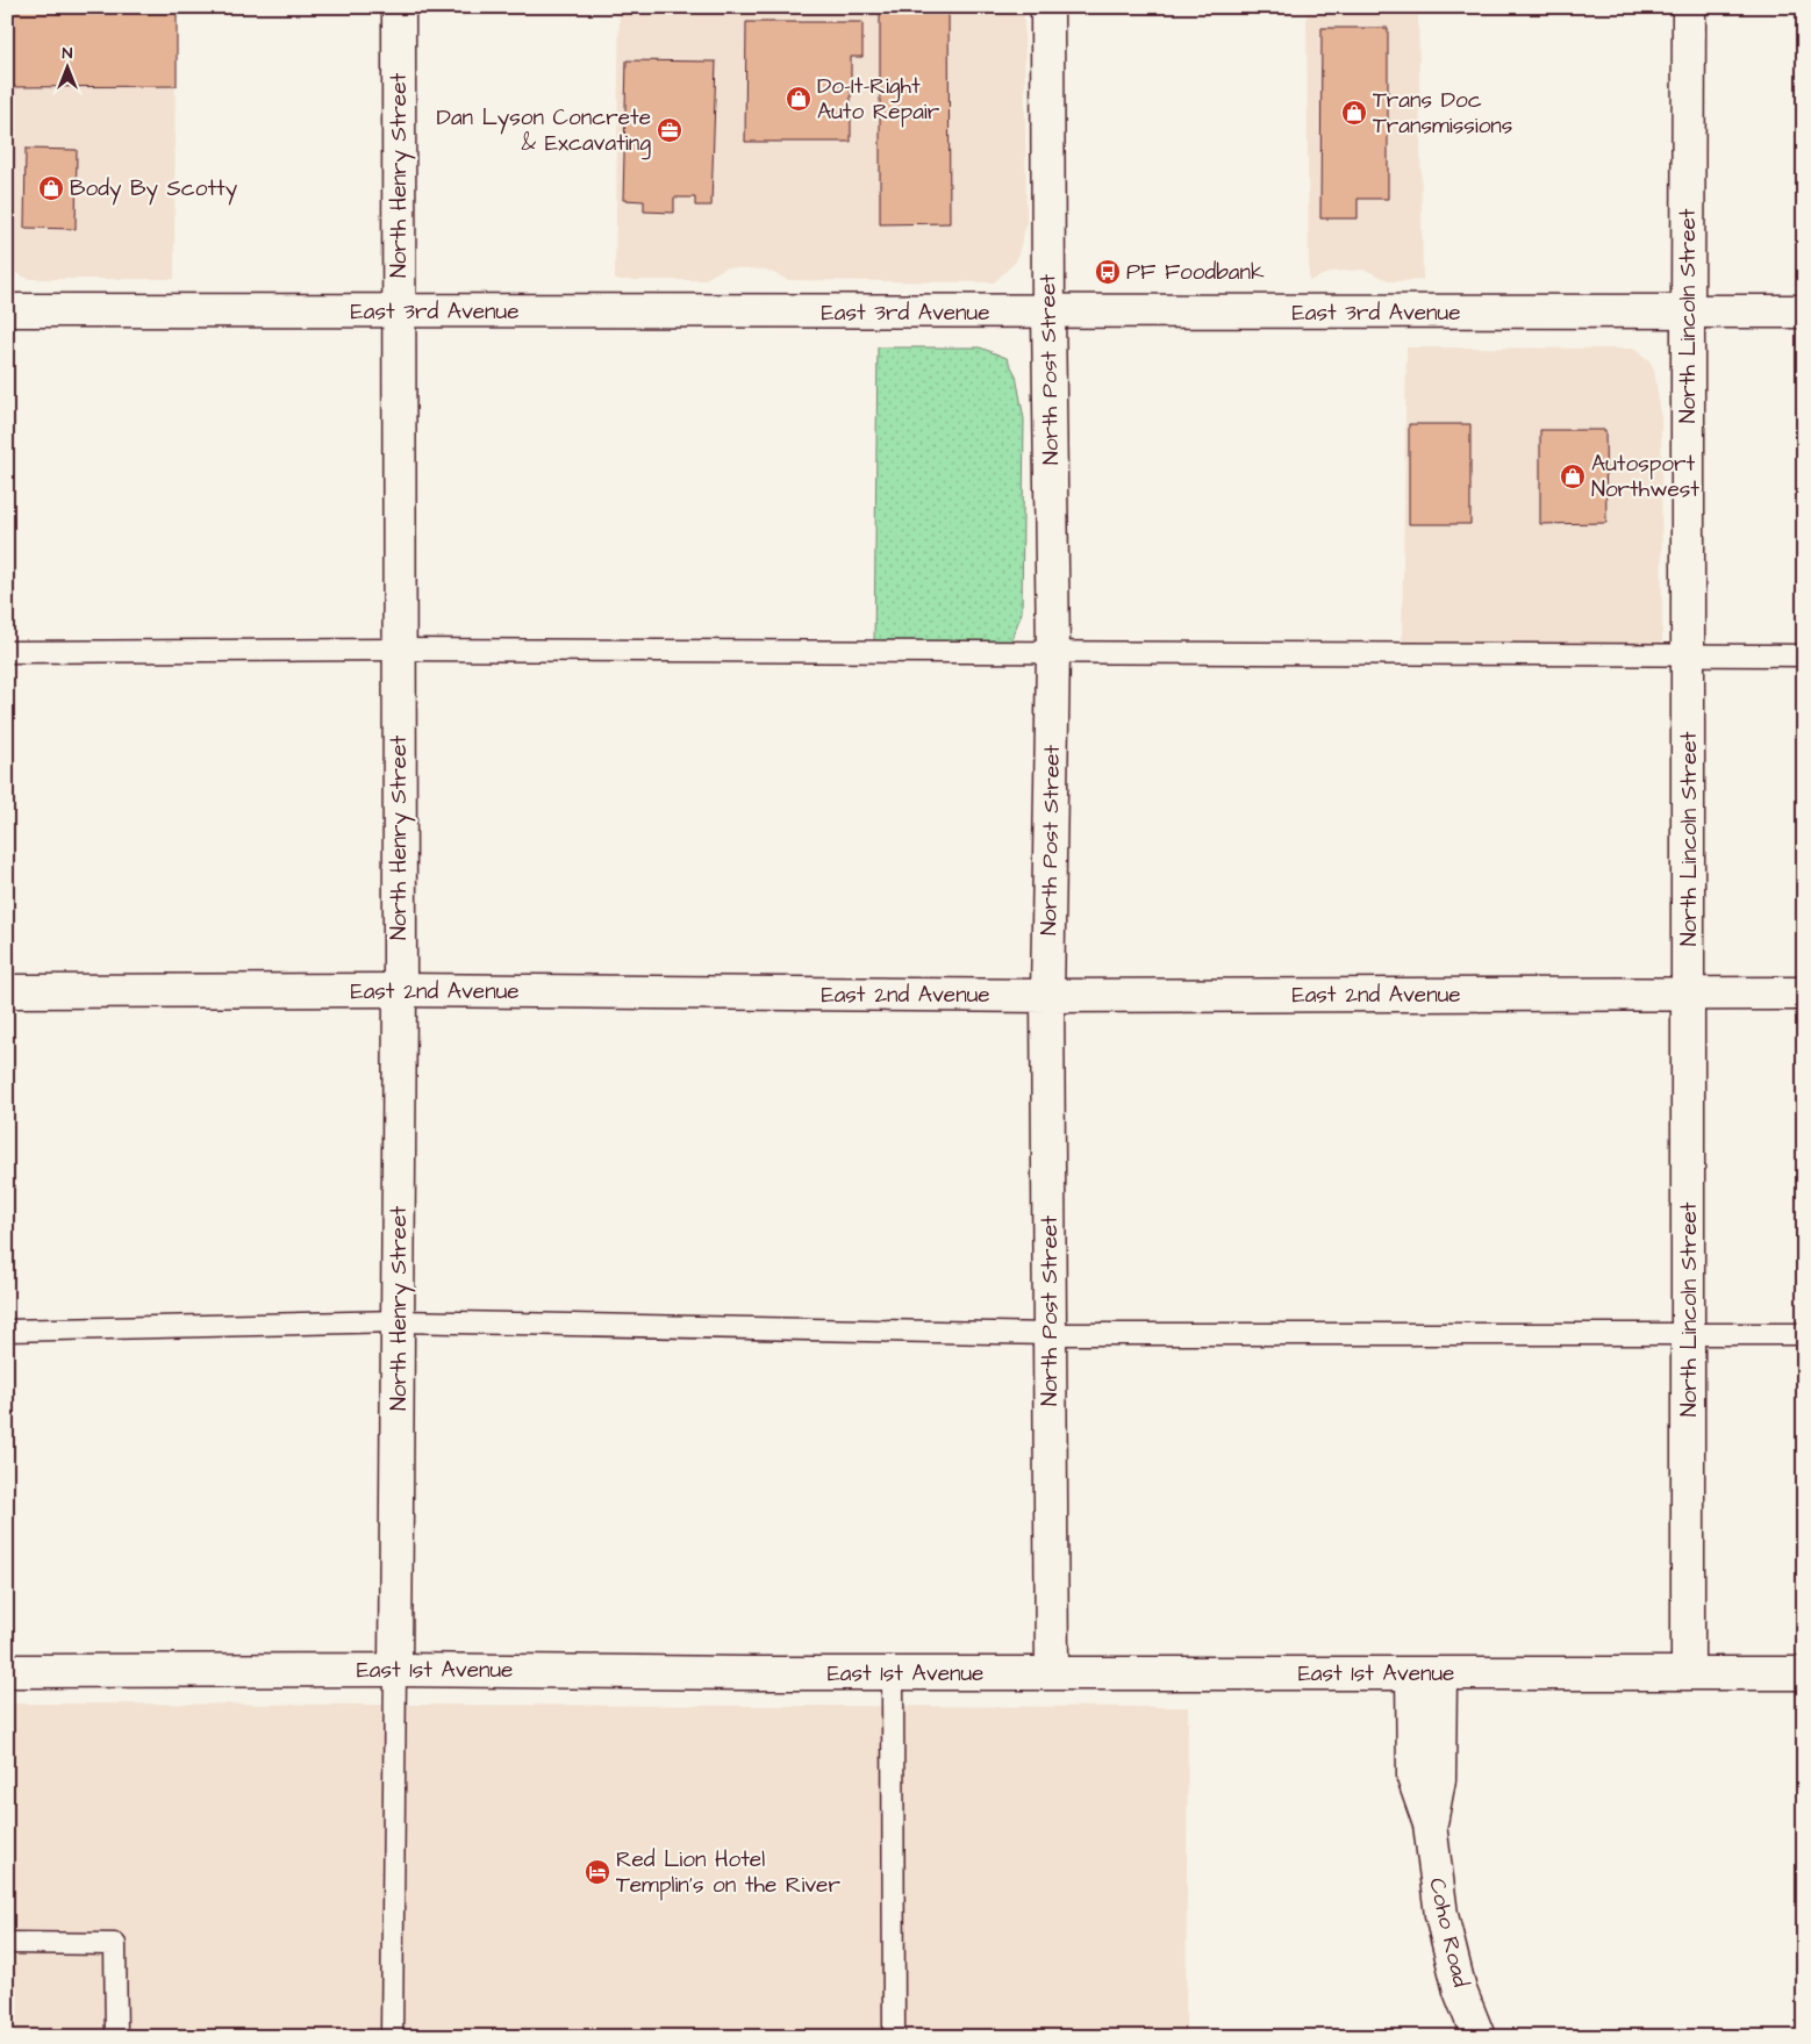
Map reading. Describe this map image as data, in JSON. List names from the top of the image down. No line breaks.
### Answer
{"streets":{"street":["North Henry Street","East 3rd Avenue","North Lincoln Street","North Post Street","East 2nd Avenue","East 1st Avenue","Coho Road"]},"crossings":[["North Henry Street","East 3rd Avenue"],["North Henry Street","East 2nd Avenue"],["North Henry Street","East 1st Avenue"],["East 3rd Avenue","North Lincoln Street"],["East 3rd Avenue","North Post Street"],["North Lincoln Street","East 2nd Avenue"],["North Lincoln Street","East 1st Avenue"],["North Post Street","East 2nd Avenue"],["North Post Street","East 1st Avenue"],["East 1st Avenue","Coho Road"]],"places":{"shop":["Do-It-Right Auto Repair","Trans Doc Transmissions","Body By Scotty","Autosport Northwest"],"office":["Dan Lyson Concrete & Excavating"],"bus stop":["PF Foodbank"],"hotel":["Red Lion Hotel Templin's on the River"]},"north":"top"}
